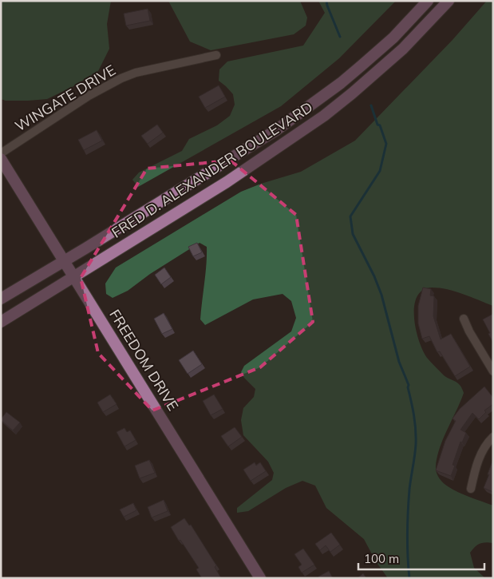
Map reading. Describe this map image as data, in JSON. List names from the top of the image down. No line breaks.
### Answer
{"streets":{"main road":["FRED D. ALEXANDER BOULEVARD","FREEDOM DRIVE"],"street":["WINGATE DRIVE"]},"crossings":[["FRED D. ALEXANDER BOULEVARD","FREEDOM DRIVE"]],"scale_bar":"100 m"}
